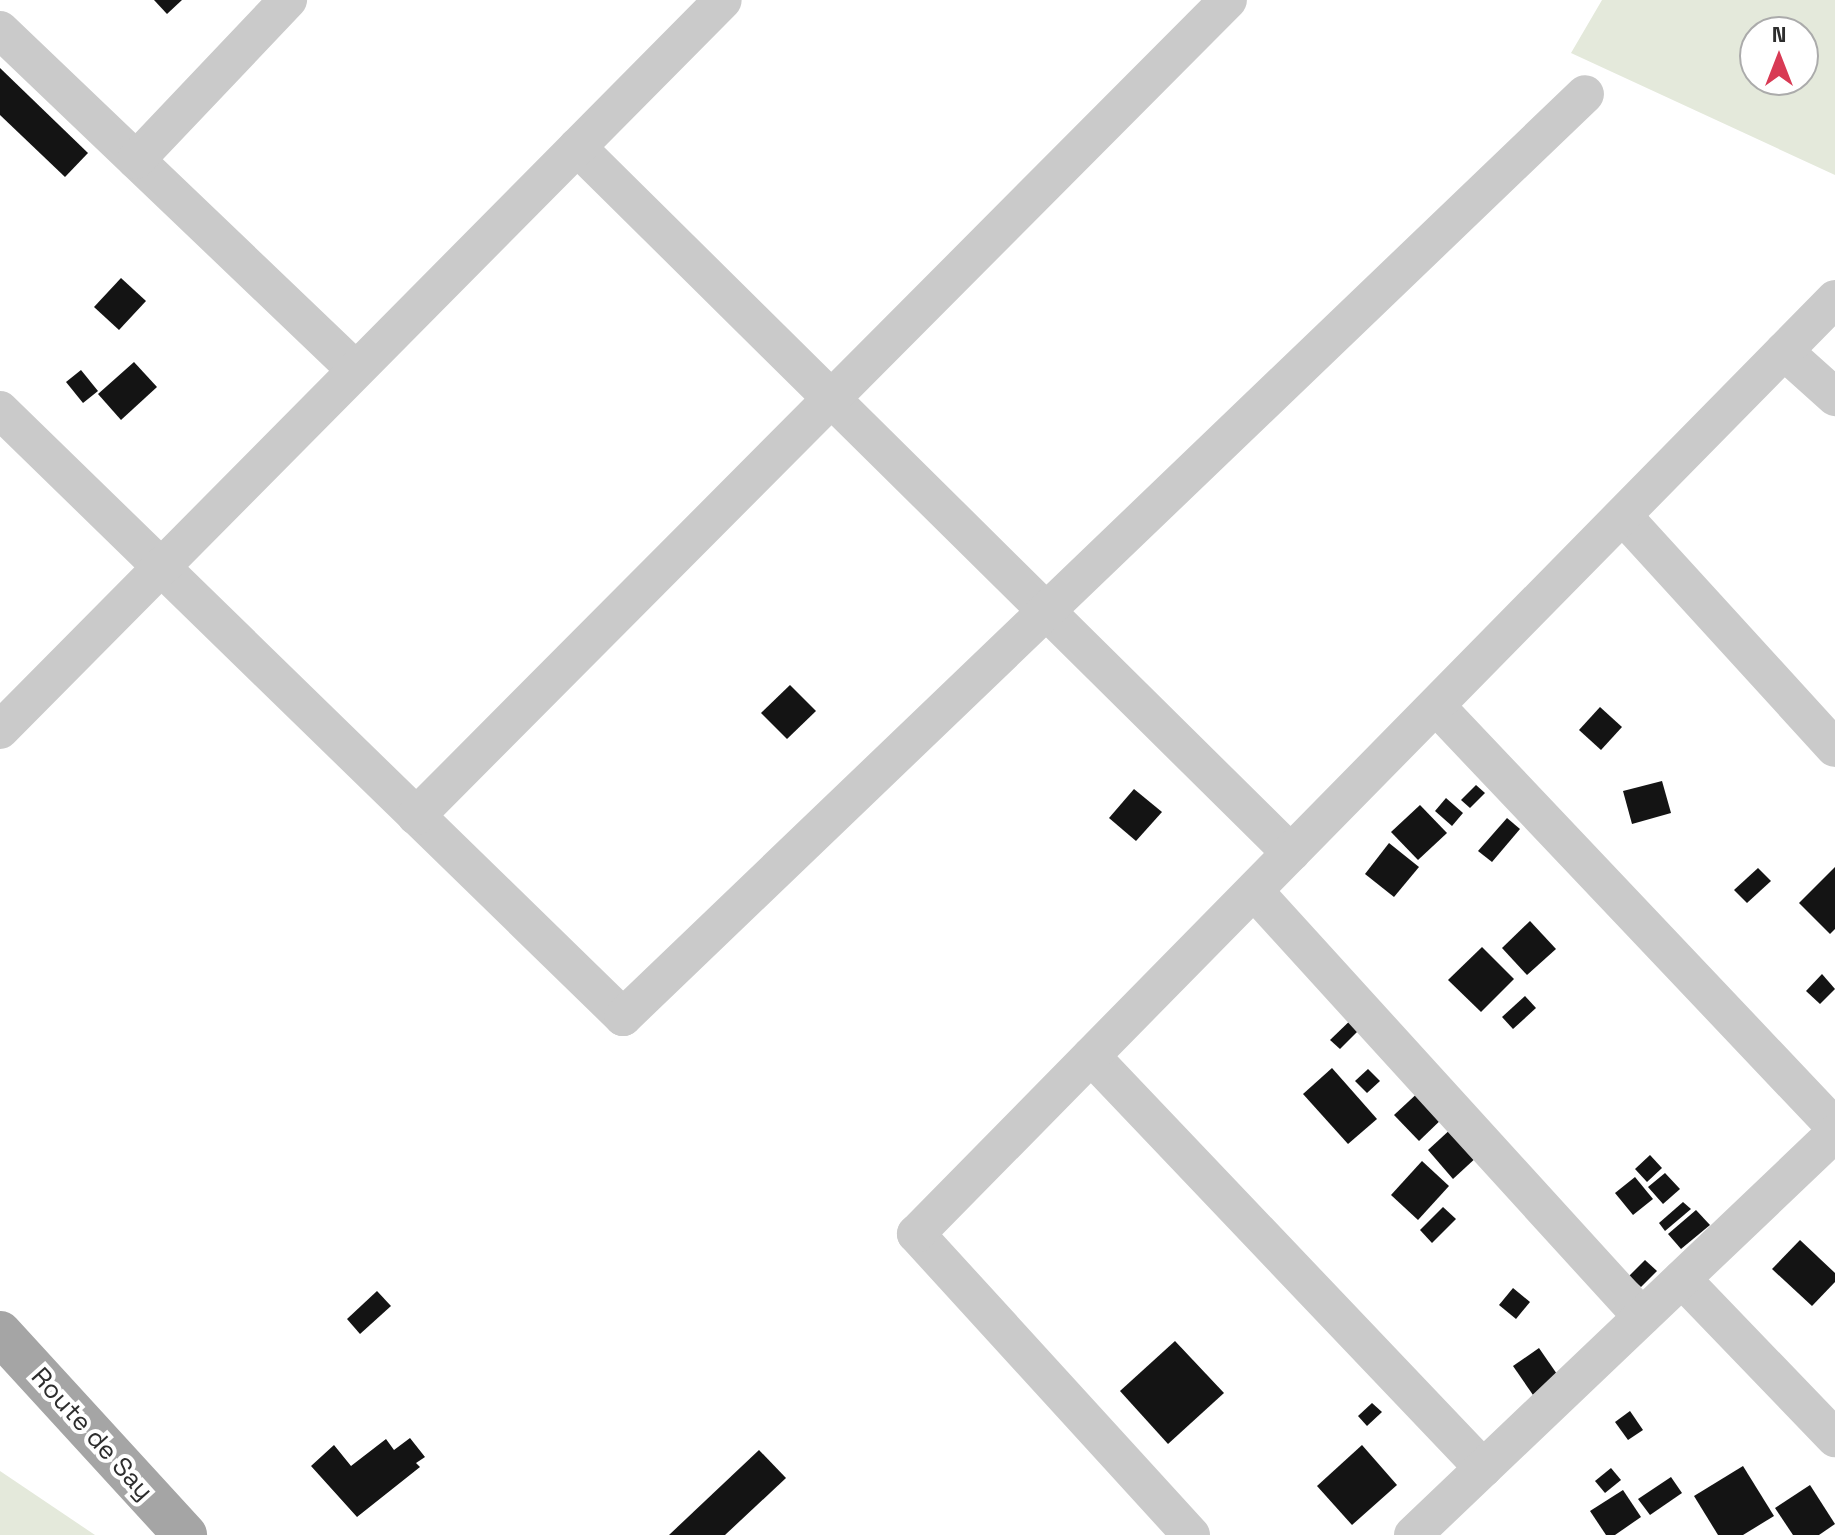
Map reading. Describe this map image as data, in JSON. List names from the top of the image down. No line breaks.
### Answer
{"streets":{"main road":["Route de Say"]},"north":"top"}
